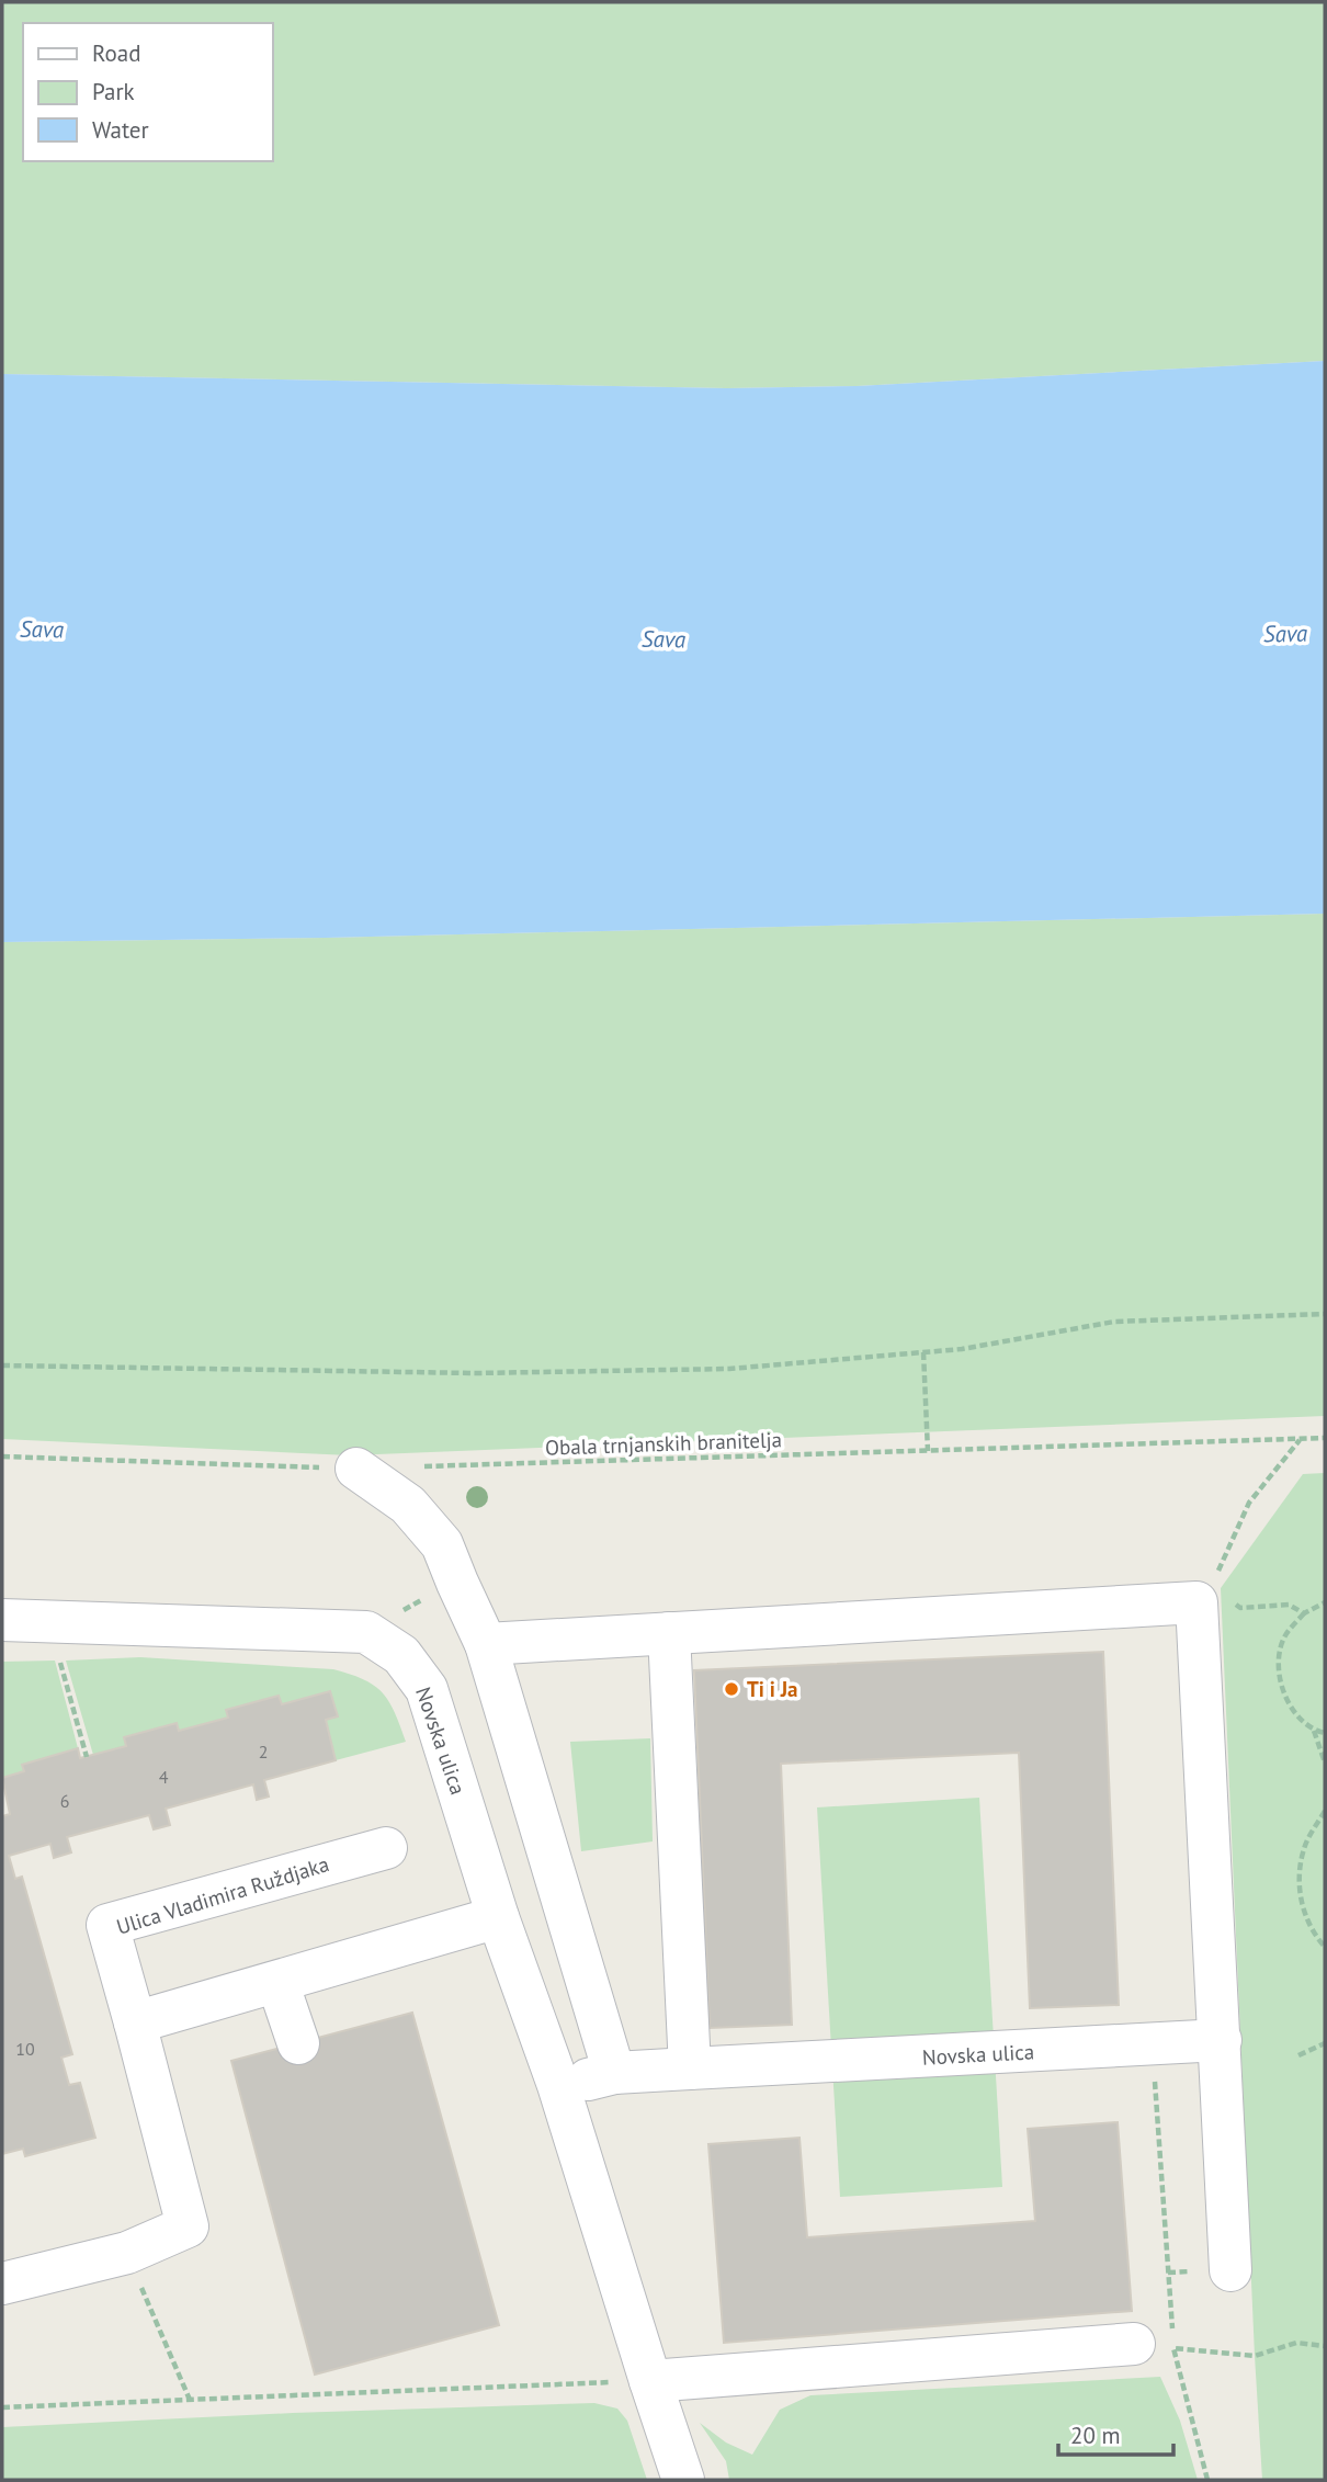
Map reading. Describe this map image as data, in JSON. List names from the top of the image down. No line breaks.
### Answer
{"streets":{"street":["Novska ulica","Ulica Vladimira Ruždjaka"],"path":["Obala trnjanskih branitelja"]},"water":["Sava"],"places":["Ti i Ja"],"house_numbers":["2","4","6","10"],"legend":["Road","Park","Water"],"scale_bar":"20 m"}
